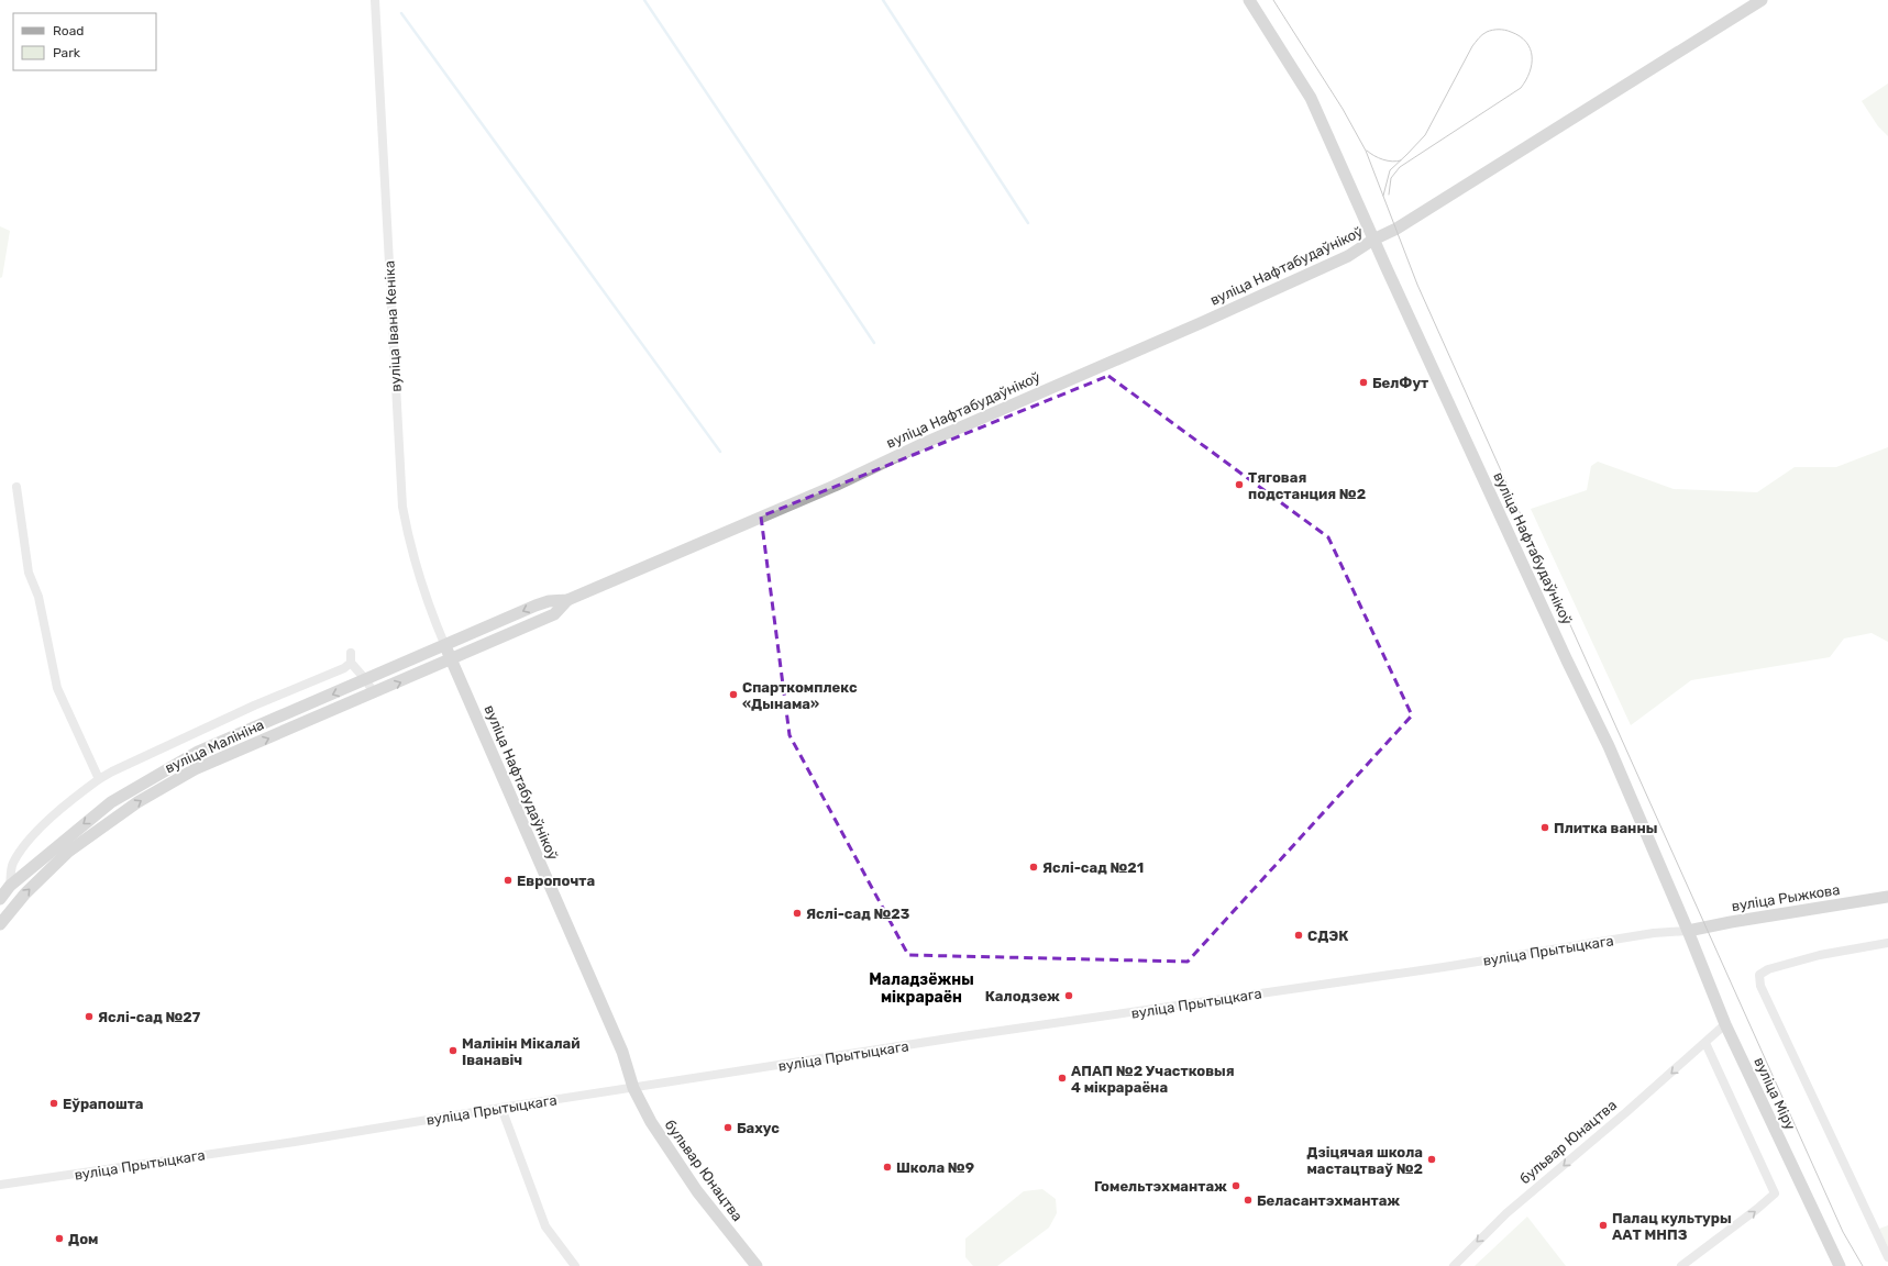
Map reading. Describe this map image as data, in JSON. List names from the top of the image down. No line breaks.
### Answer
{"streets":{"main road":["вуліца Нафтабудаўнікоў","вуліца Малініна","вуліца Рыжкова","вуліца Міру","бульвар Юнацтва"],"street":["вуліца Івана Кеніка","вуліца Прытыцкага"]},"crossings":[["вуліца Нафтабудаўнікоў","вуліца Івана Кеніка"],["вуліца Нафтабудаўнікоў","вуліца Малініна"],["вуліца Нафтабудаўнікоў","вуліца Рыжкова"],["вуліца Нафтабудаўнікоў","вуліца Прытыцкага"],["вуліца Нафтабудаўнікоў","вуліца Міру"],["вуліца Нафтабудаўнікоў","бульвар Юнацтва"],["вуліца Івана Кеніка","вуліца Малініна"],["вуліца Рыжкова","вуліца Прытыцкага"],["вуліца Рыжкова","вуліца Міру"],["вуліца Прытыцкага","вуліца Міру"],["вуліца Прытыцкага","бульвар Юнацтва"],["вуліца Міру","бульвар Юнацтва"]],"one_way":["бульвар Юнацтва"],"districts":["Маладзёжны мікрараён"],"places":["БелФут","Тяговая подстанция №2","Спарткомплекс «Дынама»","Плитка ванны","Яслі-сад №21","Европочта","Яслі-сад №23","СДЭК","Калодзеж","Яслі-сад №27","Малінін Мікалай Іванавіч","АПАП №2 Участковыя 4 мікрараёна","Еўрапошта","Бахус","Дзіцячая школа мастацтваў №2","Школа №9","Гомельтэхмантаж","Беласантэхмантаж","Палац культуры ААТ МНПЗ","Дом"],"legend":["Road","Park"]}
